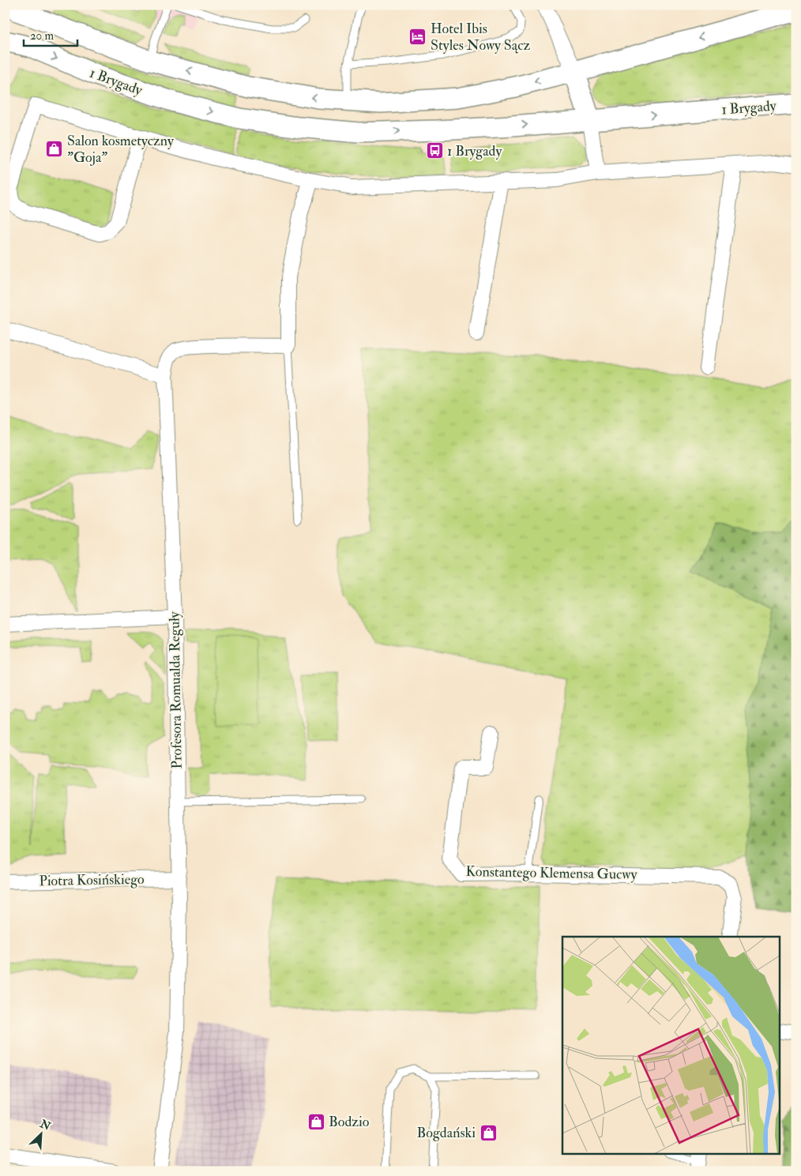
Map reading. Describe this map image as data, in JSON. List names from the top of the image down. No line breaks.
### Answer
{"streets":{"street":["1 Brygady","Profesora Romualda Reguły","Konstantego Klemensa Gucwy","Piotra Kosińskiego"]},"crossings":[["Profesora Romualda Reguły","Piotra Kosińskiego"]],"places":{"hotel":["Hotel Ibis Styles Nowy Sącz"],"shop":["Salon kosmetyczny \"Goja\"","Bodzio","Bogdański"],"bus stop":["1 Brygady"]},"scale_bar":"20 m","north":"top right"}
